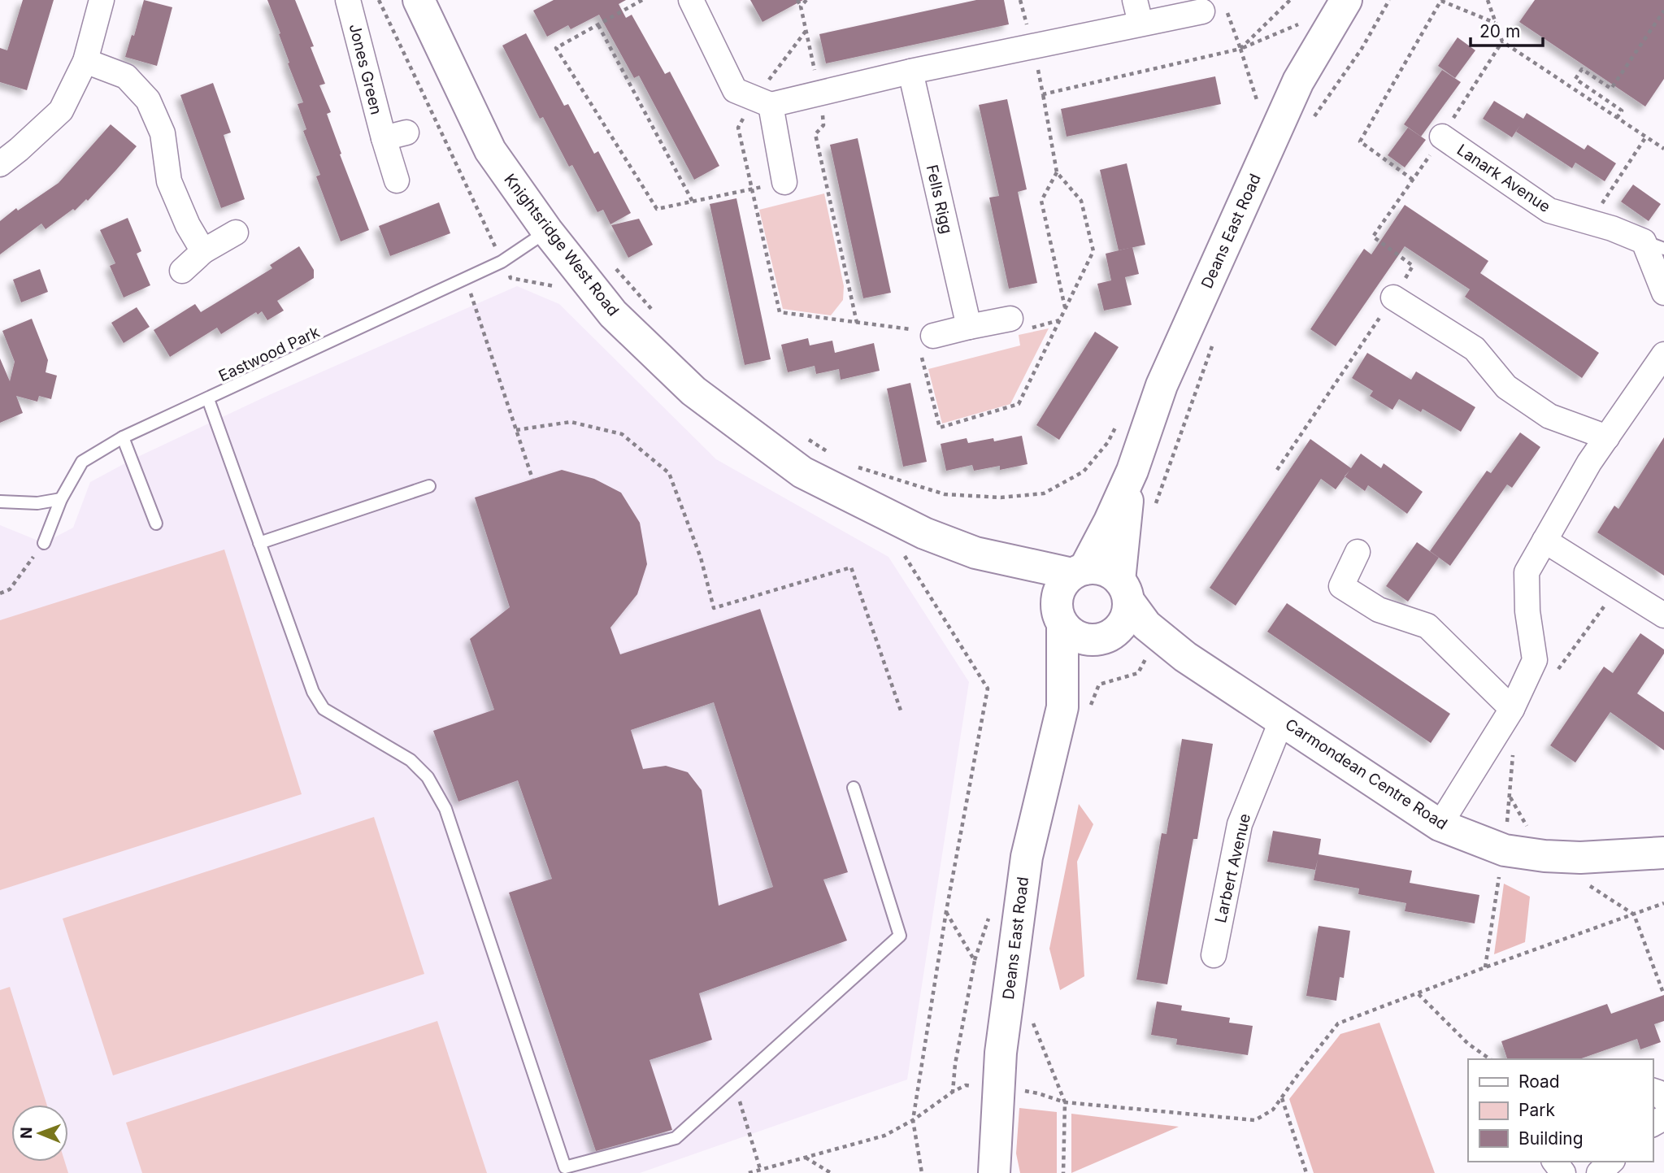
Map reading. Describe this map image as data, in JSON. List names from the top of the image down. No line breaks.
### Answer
{"streets":{"street":["Jones Green","Lanark Avenue","Fells Rigg","Deans East Road","Knightsridge West Road","Carmondean Centre Road","Larbert Avenue"],"lane":["Eastwood Park"]},"crossings":[["Deans East Road","Knightsridge West Road"],["Deans East Road","Carmondean Centre Road"],["Knightsridge West Road","Eastwood Park"],["Knightsridge West Road","Carmondean Centre Road"],["Carmondean Centre Road","Larbert Avenue"]],"legend":["Road","Park","Building"],"scale_bar":"20 m","north":"left"}
